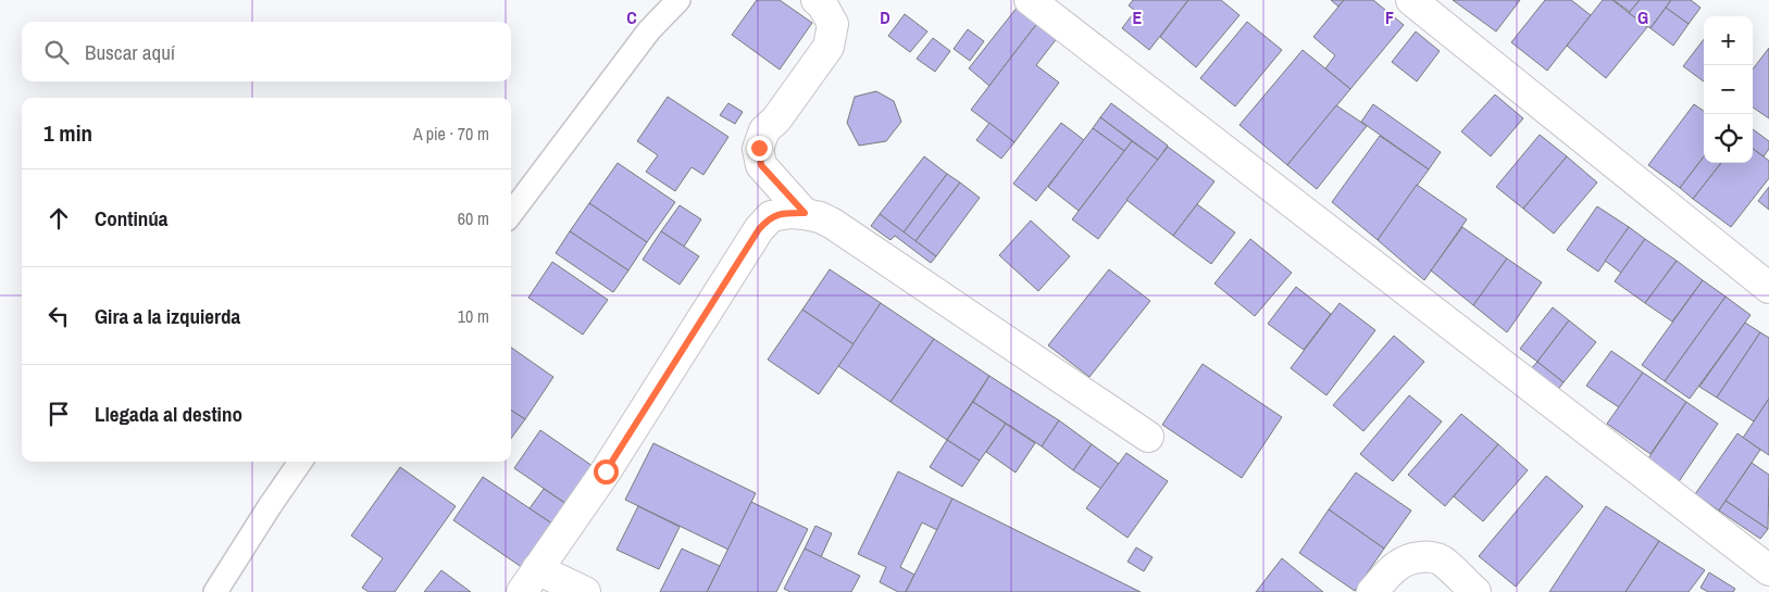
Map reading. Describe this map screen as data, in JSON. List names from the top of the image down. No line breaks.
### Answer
{"page":{"map_buttons":["+","−"],"search":"Buscar aquí","heading":["1 min","A pie · 70 m"],"list":[["Continúa","60 m"],["Gira a la izquierda","10 m"],"Llegada al destino"]},"grid":{"columns":["C","D","E","F","G"]}}
